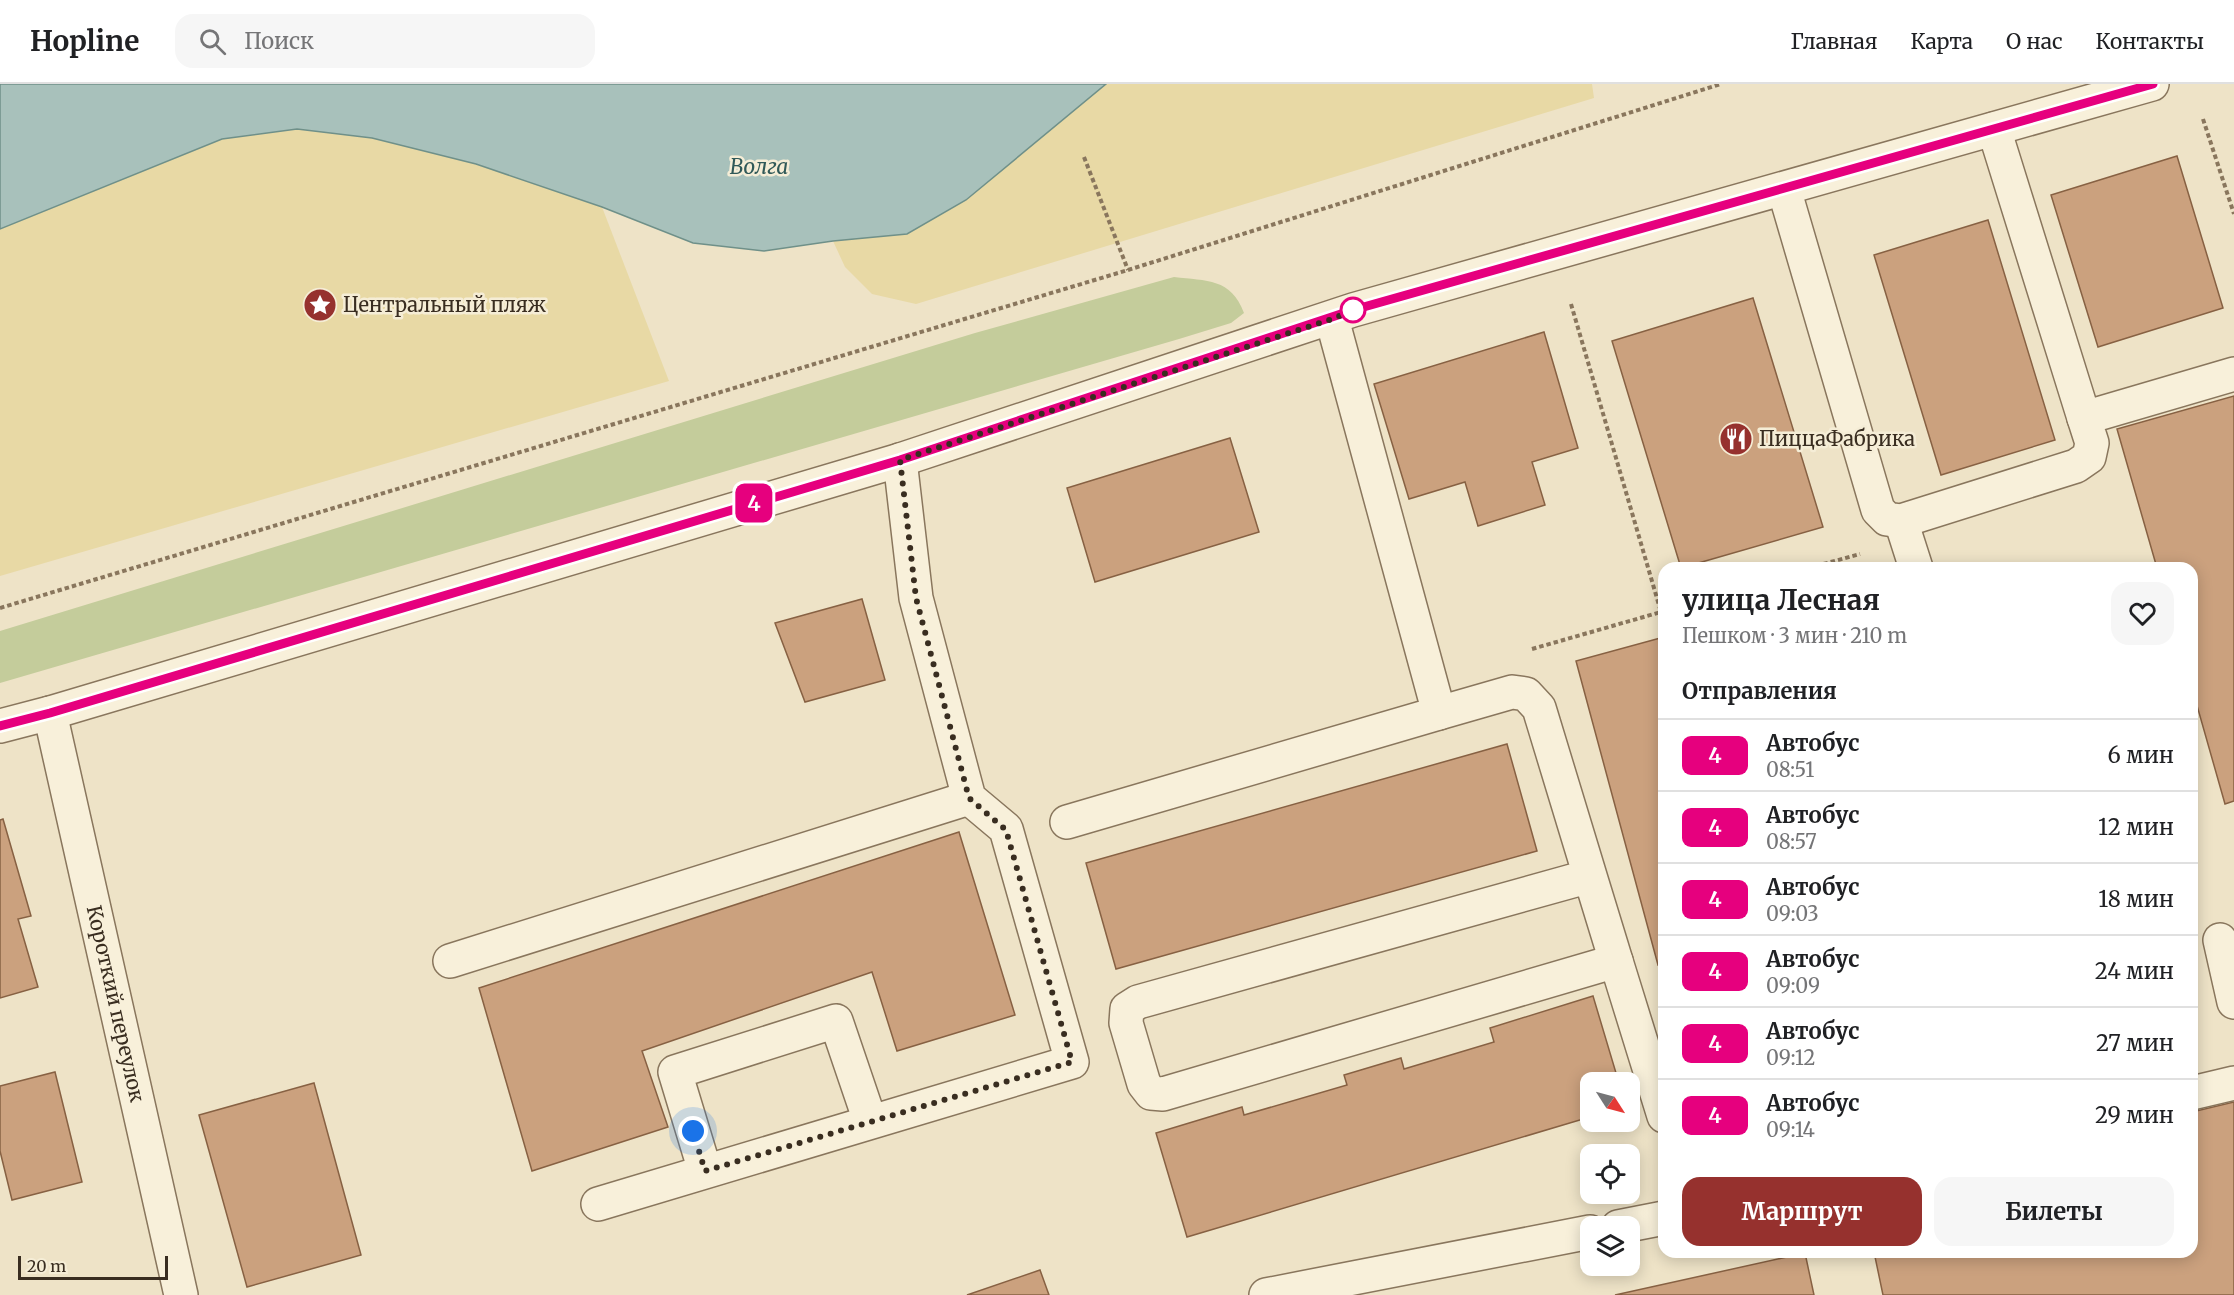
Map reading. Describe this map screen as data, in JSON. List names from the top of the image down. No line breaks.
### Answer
{"streets":{"street":["Короткий переулок"]},"water":["Волга"],"places":{"place":["Центральный пляж"],"restaurant":["ПиццаФабрика"]},"lines":["bus line 4"],"scale_bar":"20 m","north":"bottom right","page":{"header":"Hopline","search":"Поиск","nav":["Главная","Карта","О нас","Контакты"],"on_map":"4","heading":[["улица Лесная","Пешком · 3 мин · 210 m"],"Отправления"],"list":[{"mark":"4","name":"Автобус","note":"08:51","value":"6 мин"},{"mark":"4","name":"Автобус","note":"08:57","value":"12 мин"},{"mark":"4","name":"Автобус","note":"09:03","value":"18 мин"},{"mark":"4","name":"Автобус","note":"09:09","value":"24 мин"},{"mark":"4","name":"Автобус","note":"09:12","value":"27 мин"},{"mark":"4","name":"Автобус","note":"09:14","value":"29 мин"}],"buttons":["Маршрут","Билеты"],"scale":"20 m"}}
